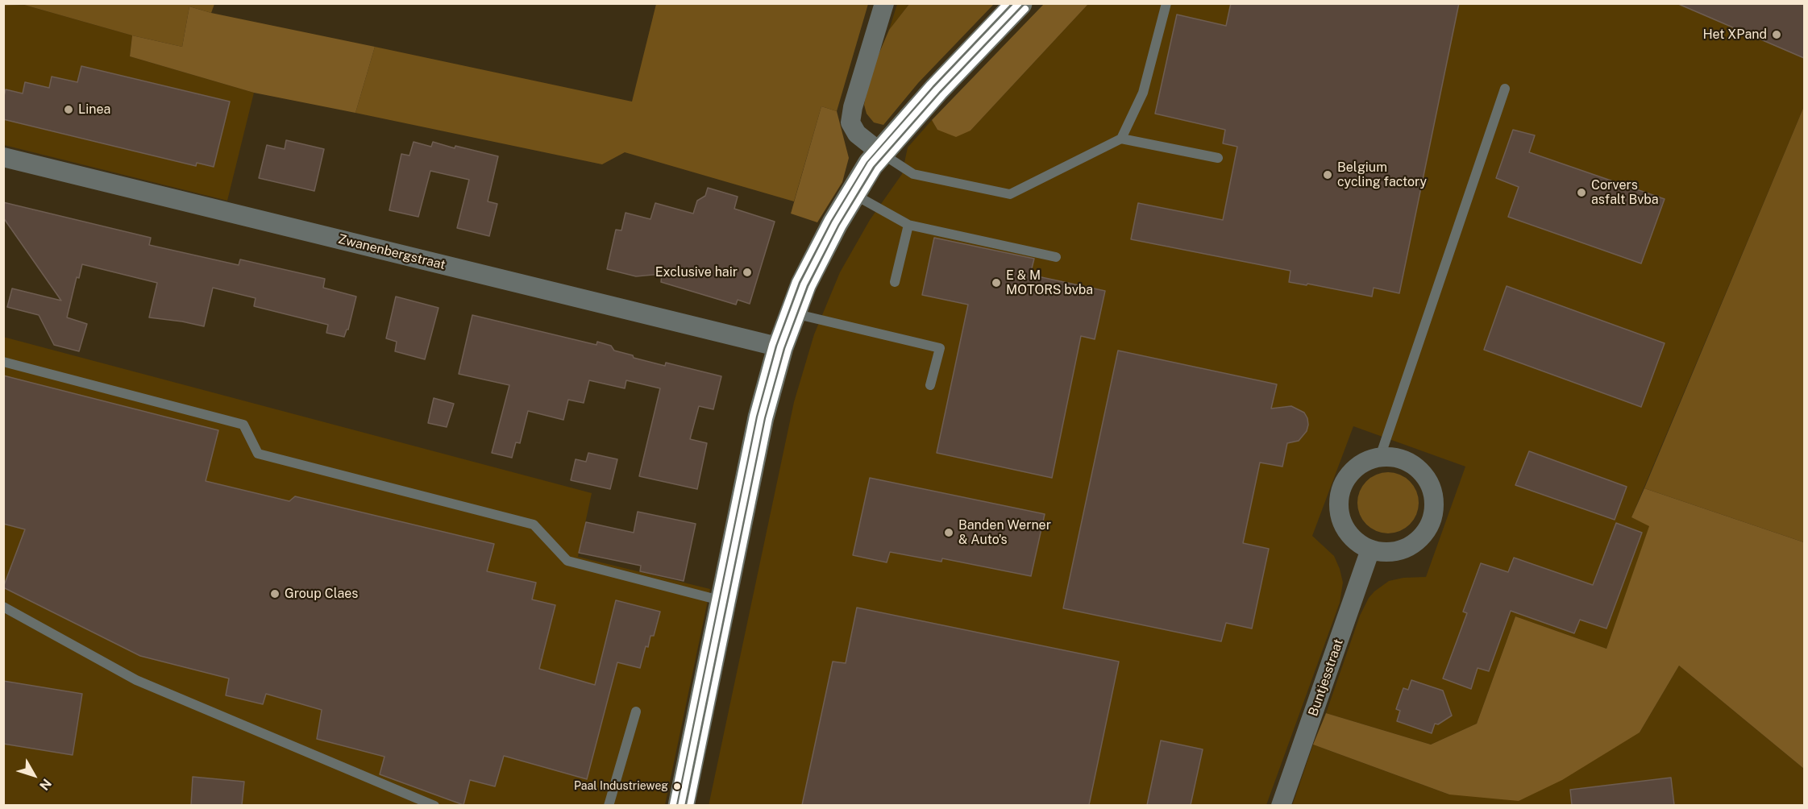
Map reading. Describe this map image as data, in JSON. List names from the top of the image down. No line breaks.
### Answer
{"streets":{"street":["Zwanenbergstraat","Buntjesstraat"]},"places":["Het XPand","Linea","Belgium cycling factory","Corvers asfalt Bvba","Exclusive hair","E & M MOTORS bvba","Banden Werner & Auto's","Group Claes","Paal Industrieweg"],"north":"bottom right"}
